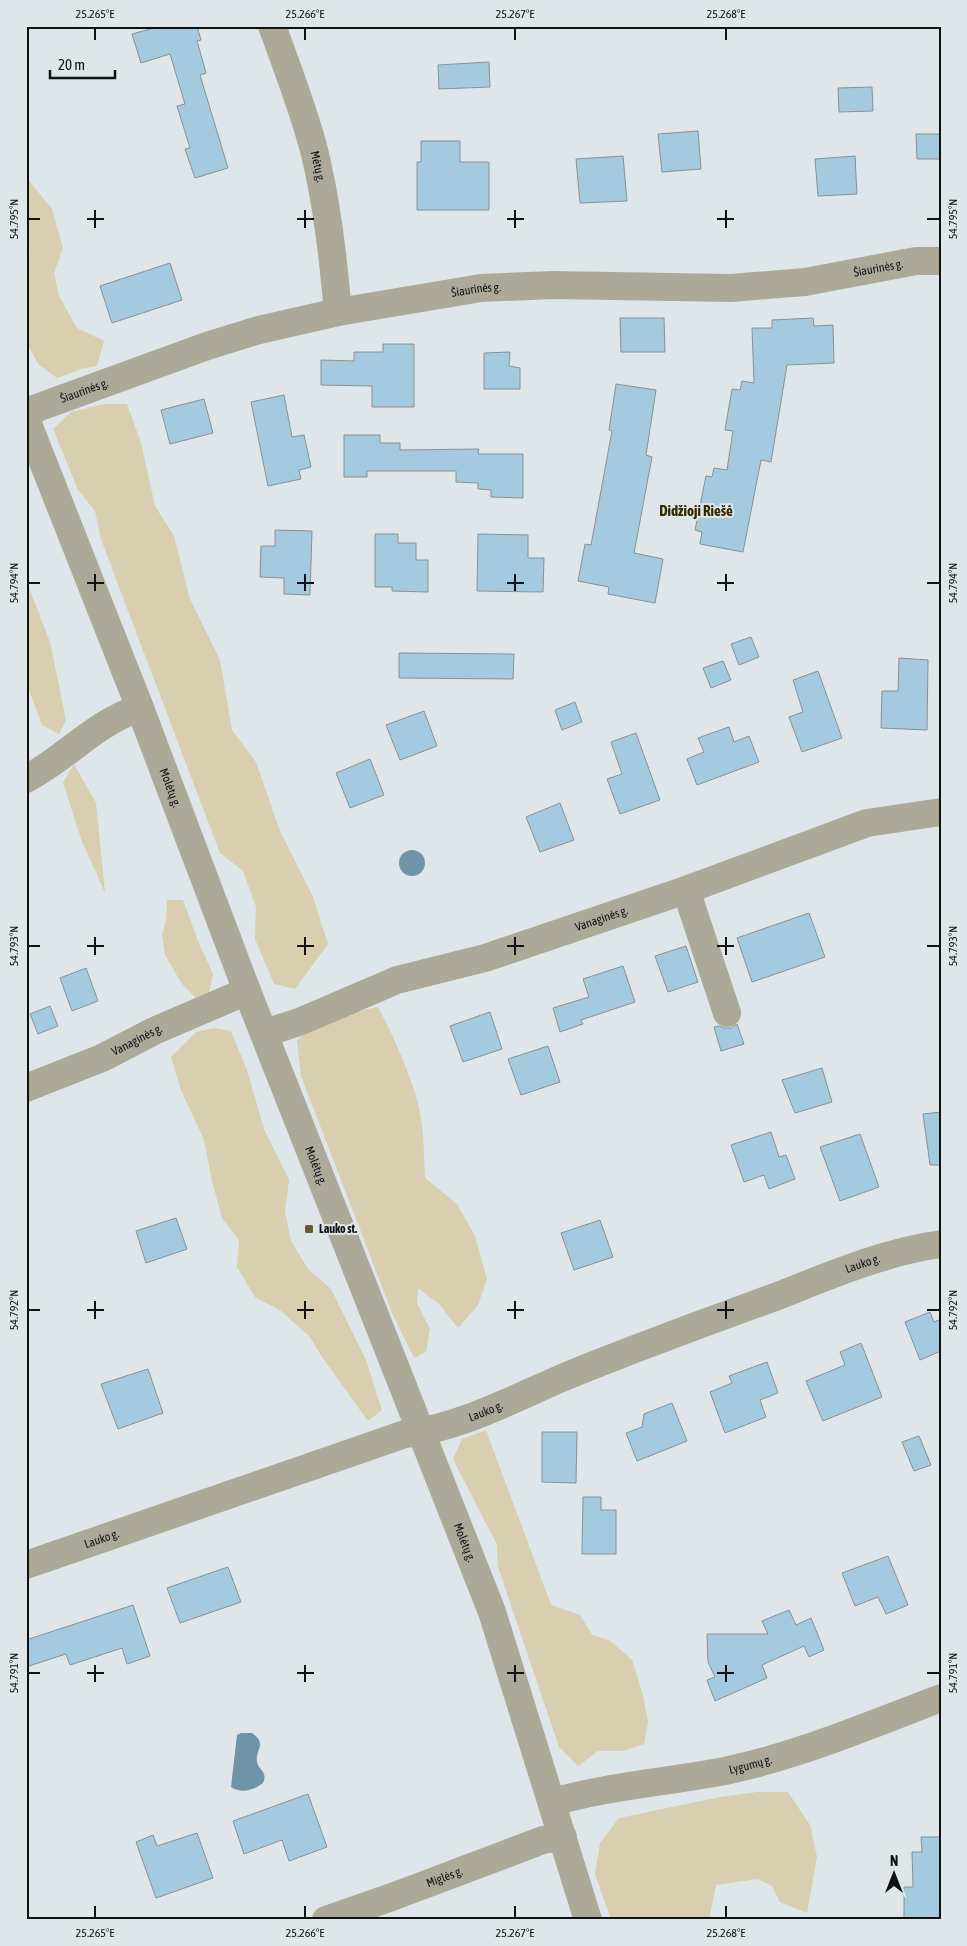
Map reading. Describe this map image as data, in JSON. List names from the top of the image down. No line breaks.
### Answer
{"streets":{"street":["Mėtų g.","Šiaurinės g.","Molėtų g.","Vanaginės g.","Lauko g.","Lygumų g.","Miglės g."]},"crossings":[["Mėtų g.","Šiaurinės g."],["Molėtų g.","Vanaginės g."],["Molėtų g.","Lauko g."],["Molėtų g.","Lygumų g."],["Molėtų g.","Miglės g."]],"districts":["Didžioji Riešė"],"places":{"transit":["Lauko st."]},"scale_bar":"20 m","north":"top","coordinates":["25.265°E","25.266°E","25.267°E","25.268°E","54.795°N","54.794°N","54.793°N","54.792°N","54.791°N"]}
